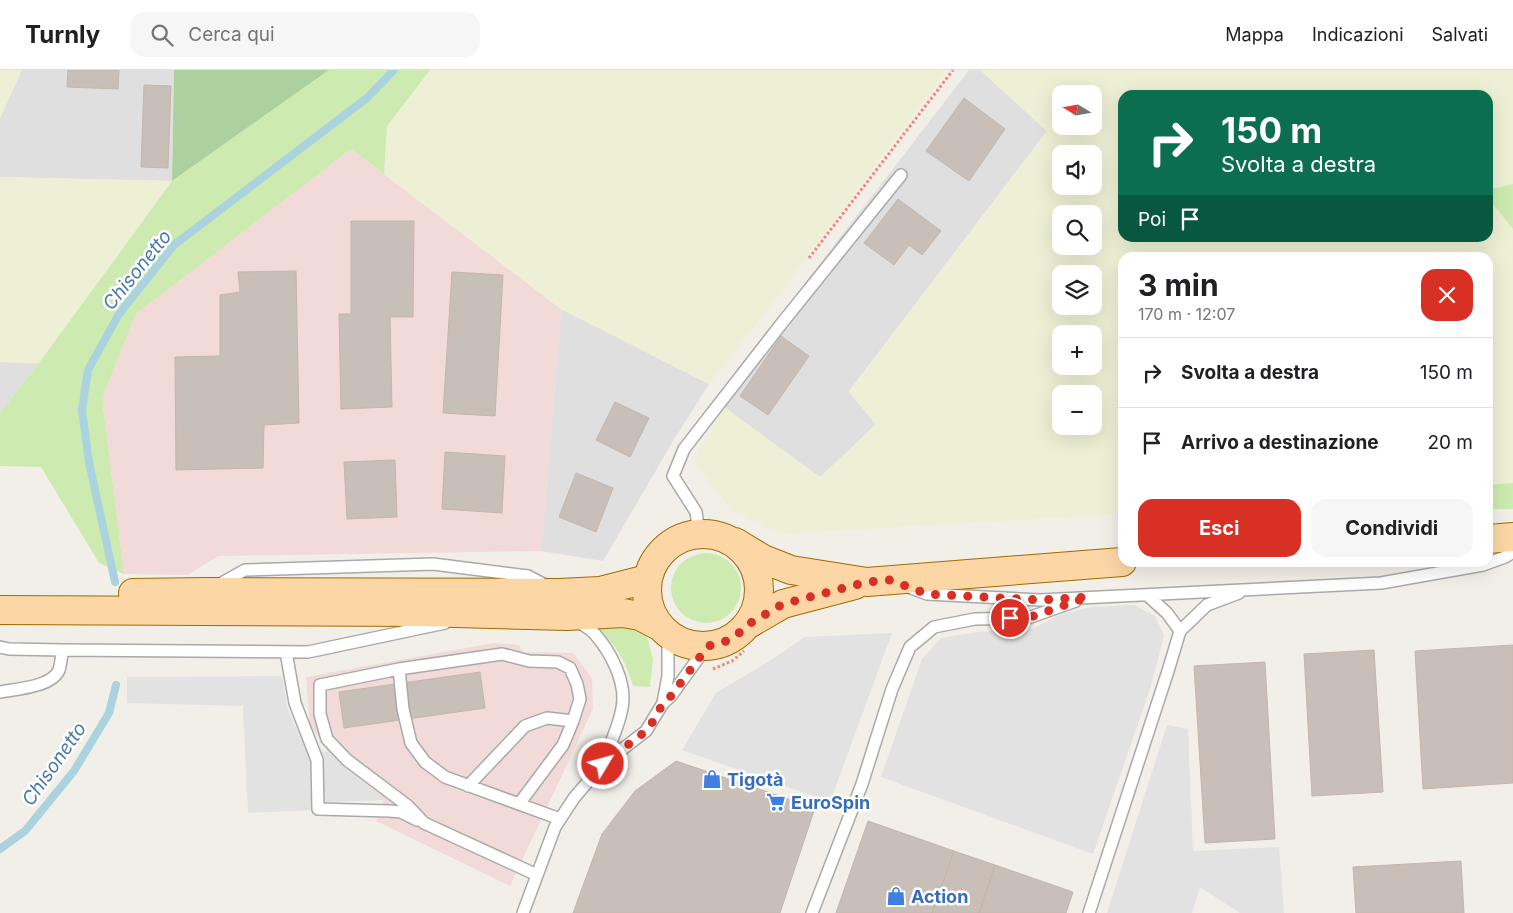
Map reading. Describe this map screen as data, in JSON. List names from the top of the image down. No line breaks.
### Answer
{"water":["Chisonetto"],"places":{"shop":["Tigotà","Action"],"supermarket":["EuroSpin"]},"north":"left","page":{"header":"Turnly","search":"Cerca qui","nav":["Mappa","Indicazioni","Salvati"],"map_buttons":["+","−"],"turn":["150 m","Svolta a destra"],"then":"Poi","heading":["3 min","170 m · 12:07"],"list":[{"name":"Svolta a destra","value":"150 m"},{"name":"Arrivo a destinazione","value":"20 m"}],"buttons":["Esci","Condividi"]}}
